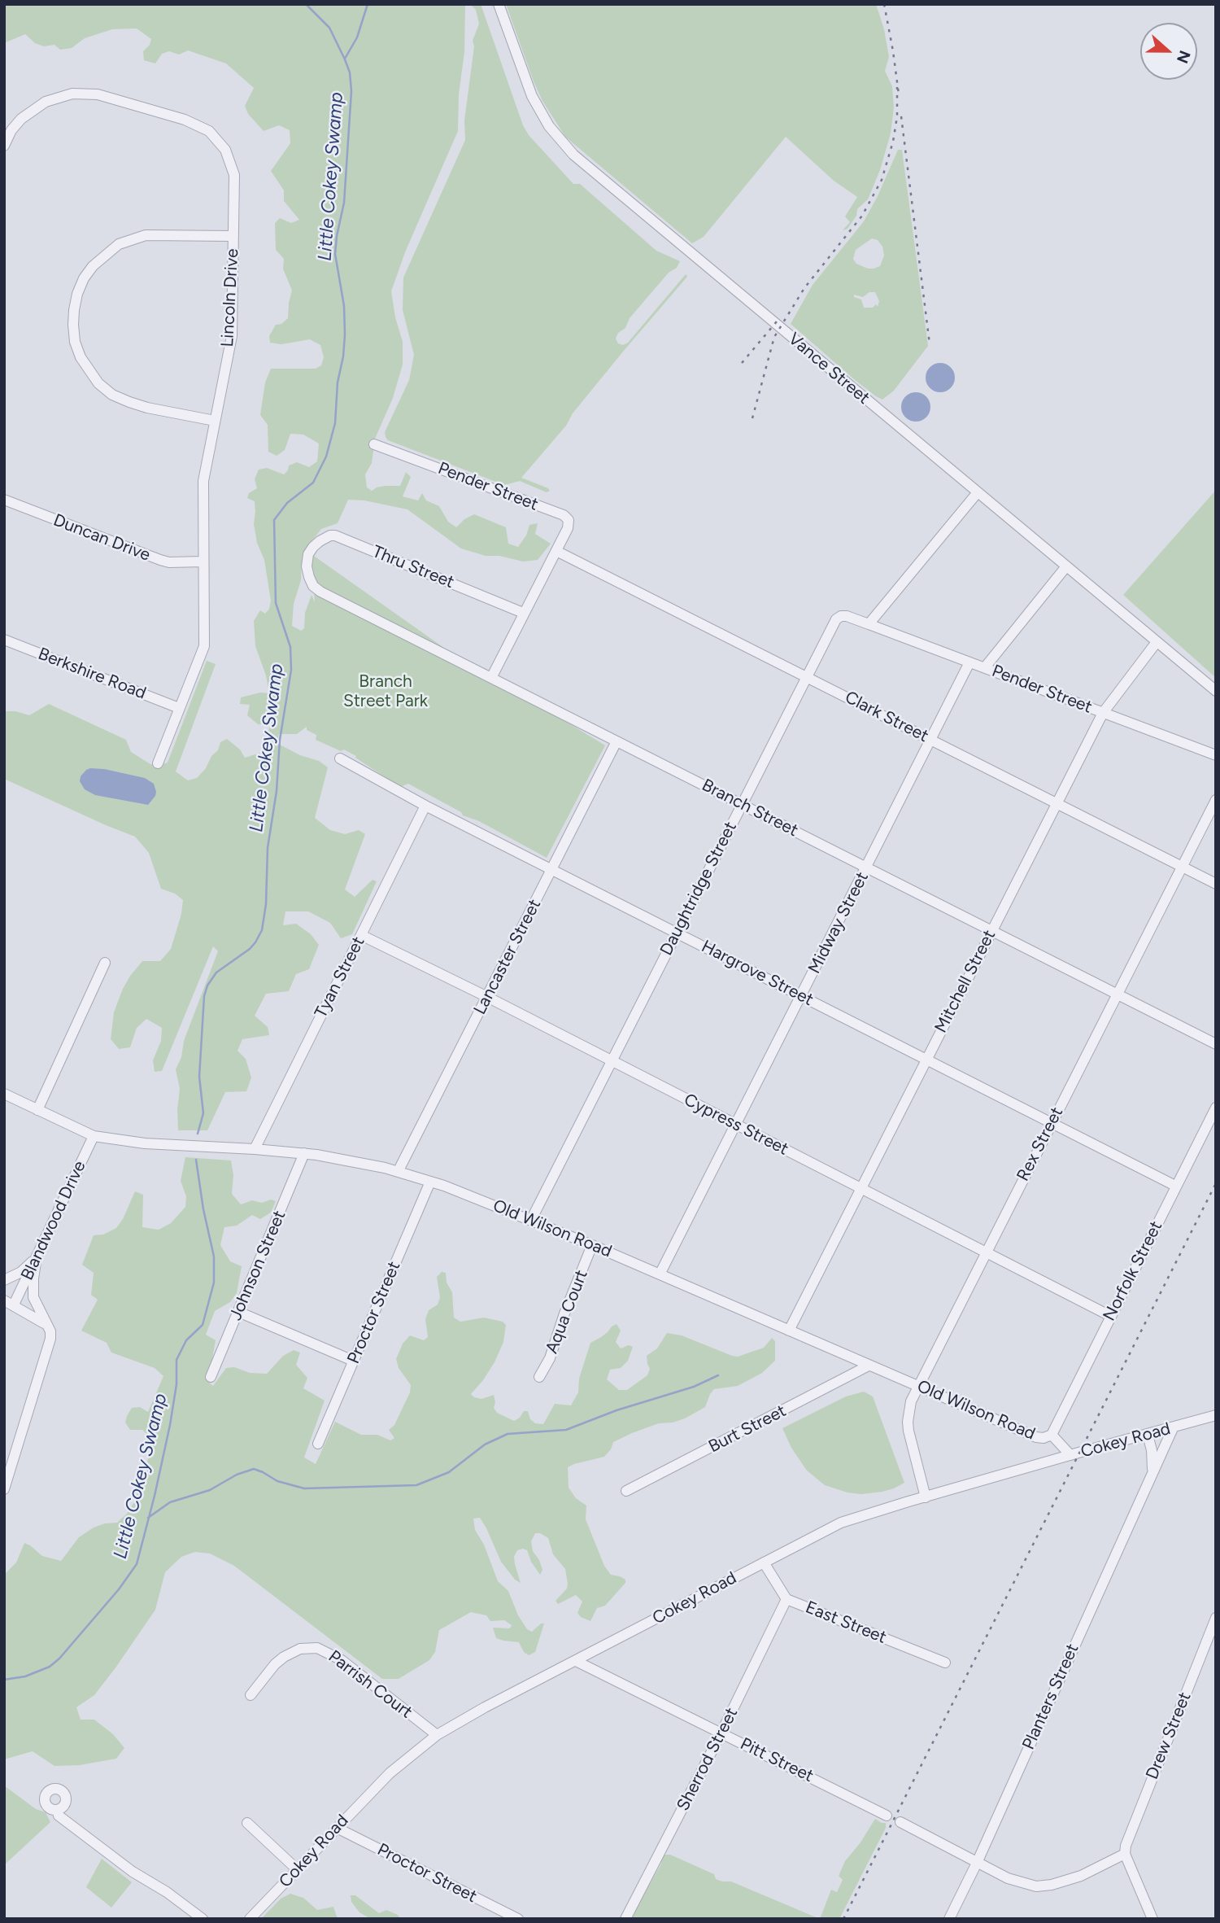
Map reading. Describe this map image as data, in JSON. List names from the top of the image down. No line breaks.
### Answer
{"streets":{"street":["Lincoln Drive","Vance Street","Pender Street","Duncan Drive","Thru Street","Berkshire Road","Clark Street","Branch Street","Daughtridge Street","Midway Street","Lancaster Street","Hargrove Street","Tyan Street","Mitchell Street","Cypress Street","Rex Street","Blandwood Drive","Old Wilson Road","Johnson Street","Norfolk Street","Aqua Court","Proctor Street","Burt Street","Cokey Road","East Street","Parrish Court","Planters Street","Drew Street","Sherrod Street","Pitt Street"]},"crossings":[["Lincoln Drive","Duncan Drive"],["Lincoln Drive","Berkshire Road"],["Vance Street","Mitchell Street"],["Pender Street","Clark Street"],["Pender Street","Daughtridge Street"],["Pender Street","Midway Street"],["Pender Street","Mitchell Street"],["Thru Street","Branch Street"],["Clark Street","Daughtridge Street"],["Clark Street","Midway Street"],["Clark Street","Mitchell Street"],["Clark Street","Rex Street"],["Branch Street","Daughtridge Street"],["Branch Street","Midway Street"],["Branch Street","Lancaster Street"],["Branch Street","Mitchell Street"],["Branch Street","Rex Street"],["Daughtridge Street","Hargrove Street"],["Daughtridge Street","Cypress Street"],["Daughtridge Street","Old Wilson Road"],["Midway Street","Hargrove Street"],["Midway Street","Cypress Street"],["Midway Street","Old Wilson Road"],["Lancaster Street","Hargrove Street"],["Lancaster Street","Cypress Street"],["Lancaster Street","Old Wilson Road"],["Hargrove Street","Tyan Street"],["Hargrove Street","Mitchell Street"],["Hargrove Street","Rex Street"],["Hargrove Street","Norfolk Street"],["Tyan Street","Cypress Street"],["Tyan Street","Old Wilson Road"],["Mitchell Street","Cypress Street"],["Mitchell Street","Old Wilson Road"],["Cypress Street","Rex Street"],["Cypress Street","Norfolk Street"],["Rex Street","Old Wilson Road"],["Rex Street","Cokey Road"],["Blandwood Drive","Old Wilson Road"],["Old Wilson Road","Johnson Street"],["Old Wilson Road","Norfolk Street"],["Old Wilson Road","Aqua Court"],["Old Wilson Road","Proctor Street"],["Old Wilson Road","Burt Street"],["Old Wilson Road","Cokey Road"],["Proctor Street","Cokey Road"],["Cokey Road","East Street"],["Cokey Road","Parrish Court"],["Cokey Road","Planters Street"],["Cokey Road","Pitt Street"],["East Street","Sherrod Street"],["Sherrod Street","Pitt Street"]],"water":["Little Cokey Swamp"],"parks":["Branch Street Park"],"north":"right"}
